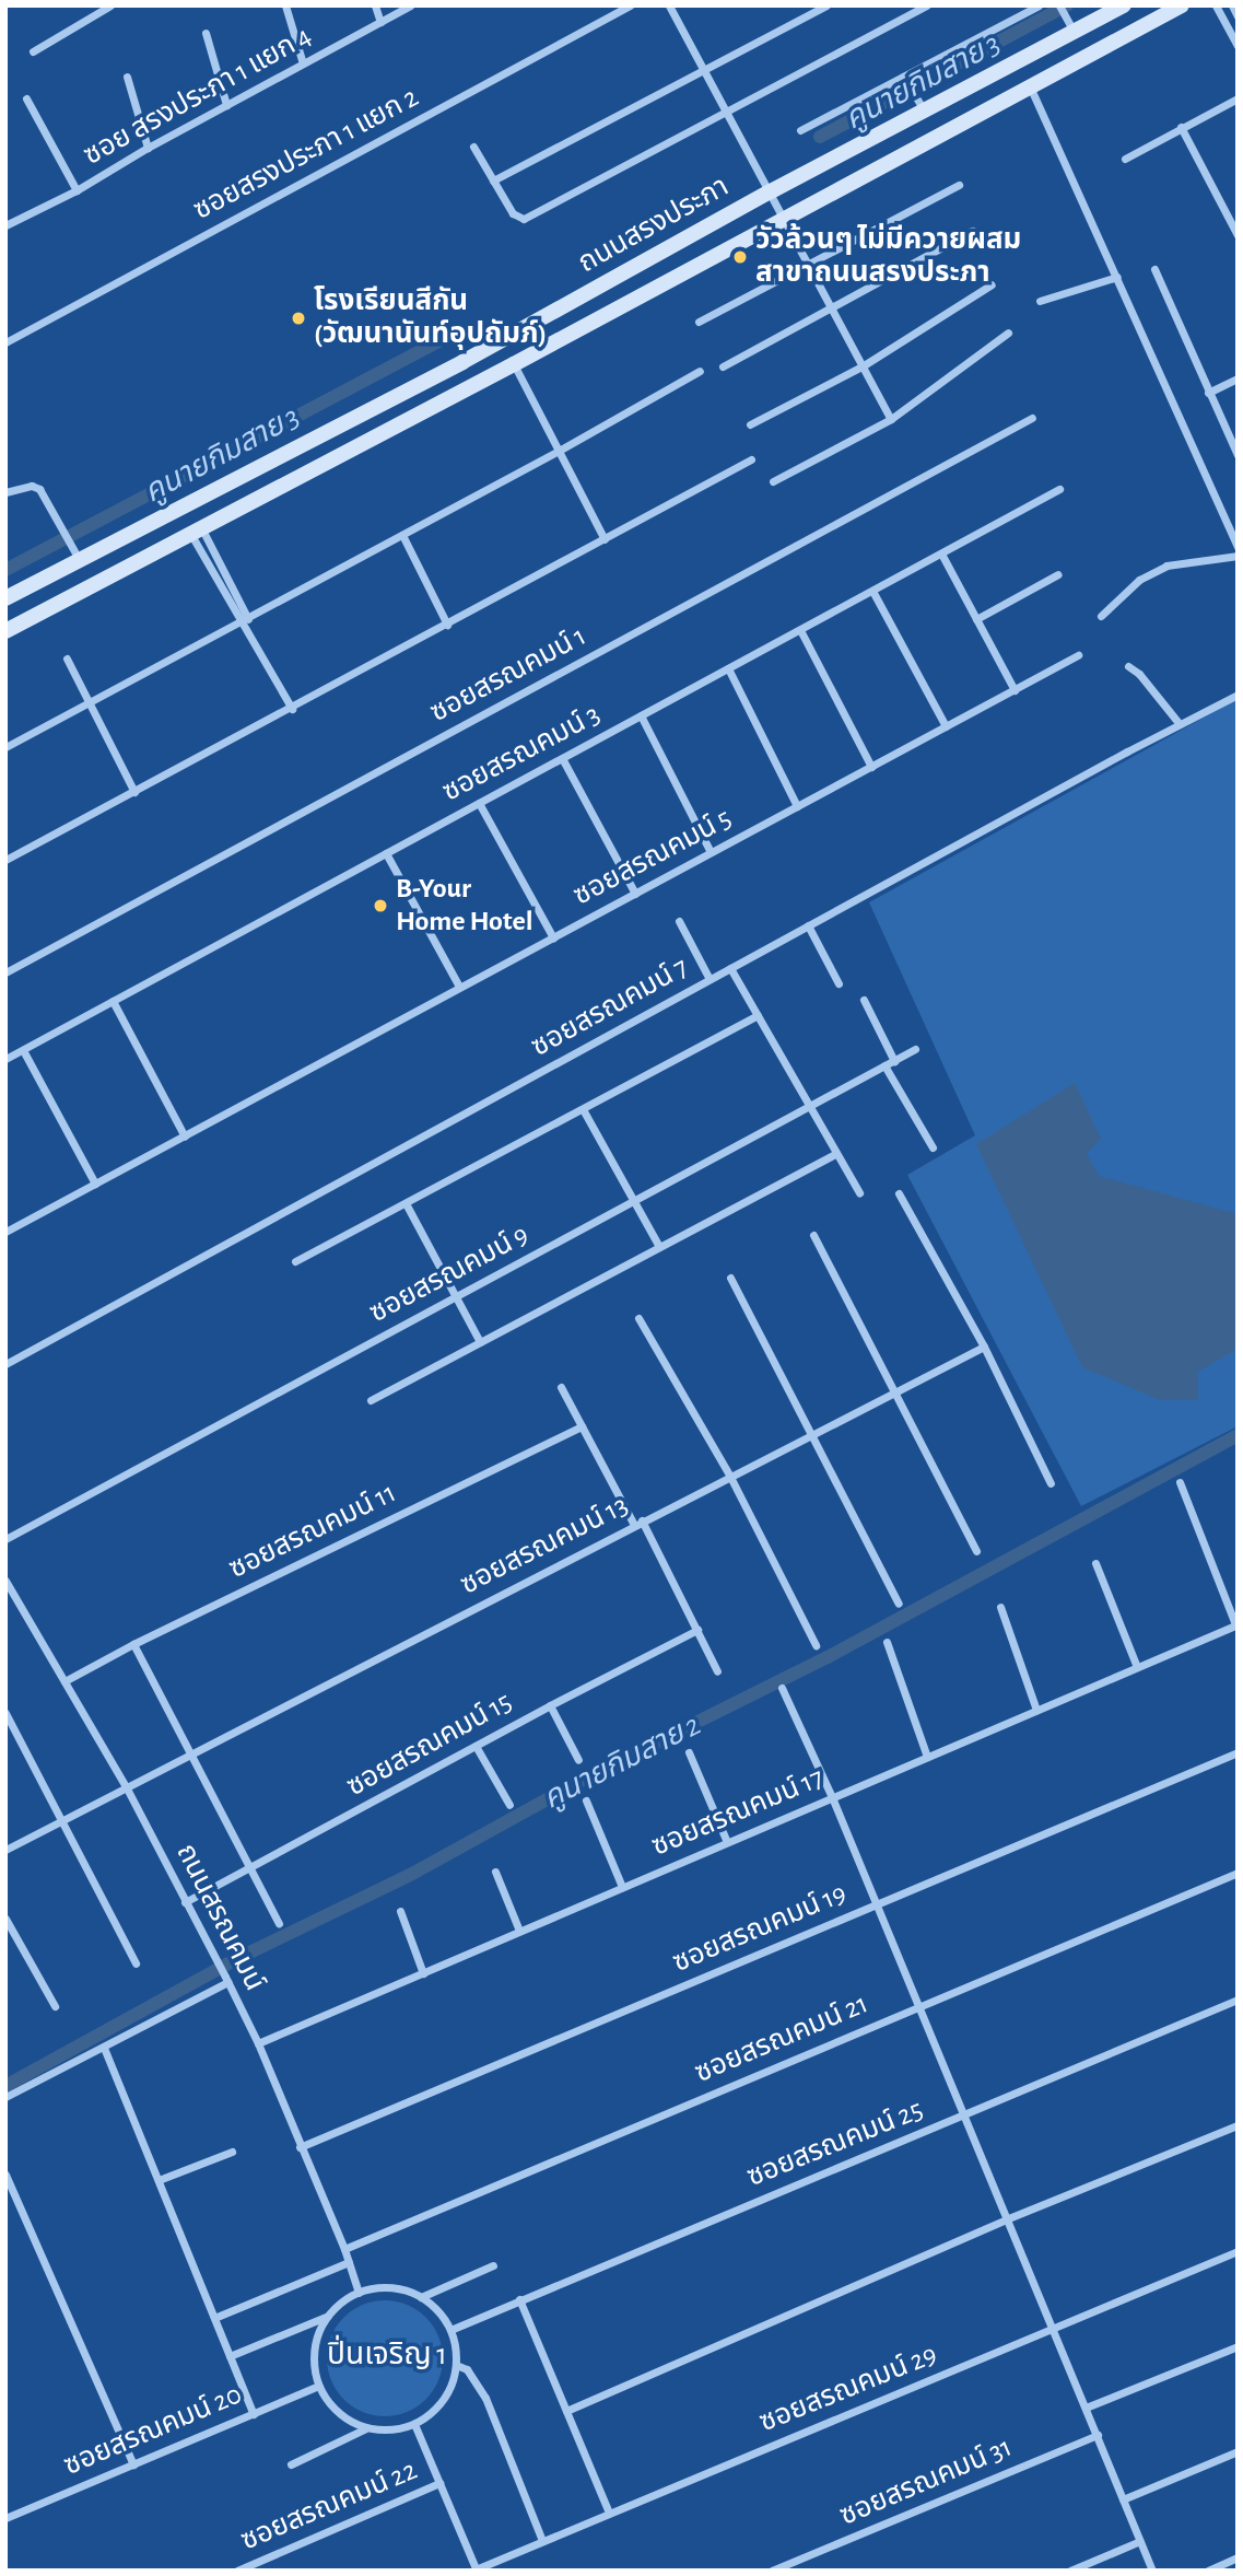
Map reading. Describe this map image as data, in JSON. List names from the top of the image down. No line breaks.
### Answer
{"streets":{"main road":["ถนนสรงประภา"],"street":["ซอย สรงประภา 1 แยก 4","ซอยสรงประภา 1 แยก 2","ซอยสรณคมน์ 1","ซอยสรณคมน์ 3","ซอยสรณคมน์ 5","ซอยสรณคมน์ 7","ซอยสรณคมน์ 9","ซอยสรณคมน์ 11","ซอยสรณคมน์ 13","ซอยสรณคมน์ 15","ซอยสรณคมน์ 17","ถนนสรณคมน์","ซอยสรณคมน์ 19","ซอยสรณคมน์ 21","ซอยสรณคมน์ 25","ซอยสรณคมน์ 29","ซอยสรณคมน์ 20","ซอยสรณคมน์ 31","ซอยสรณคมน์ 22"]},"crossings":[["ซอยสรณคมน์ 11","ถนนสรณคมน์"],["ซอยสรณคมน์ 13","ถนนสรณคมน์"],["ซอยสรณคมน์ 15","ถนนสรณคมน์"],["ซอยสรณคมน์ 17","ถนนสรณคมน์"],["ถนนสรณคมน์","ซอยสรณคมน์ 19"],["ถนนสรณคมน์","ซอยสรณคมน์ 21"],["ถนนสรณคมน์","ซอยสรณคมน์ 25"],["ถนนสรณคมน์","ซอยสรณคมน์ 20"],["ซอยสรณคมน์ 25","ซอยสรณคมน์ 20"]],"districts":["ปิ่นเจริญ 1"],"water":["คูนายกิมสาย 3","คูนายกิมสาย 2"],"places":["วัวล้วนๆ ไม่มีควายผสม สาขาถนนสรงประภา","โรงเรียนสีกัน (วัฒนานันท์อุปถัมภ์)","B-Your Home Hotel"]}
